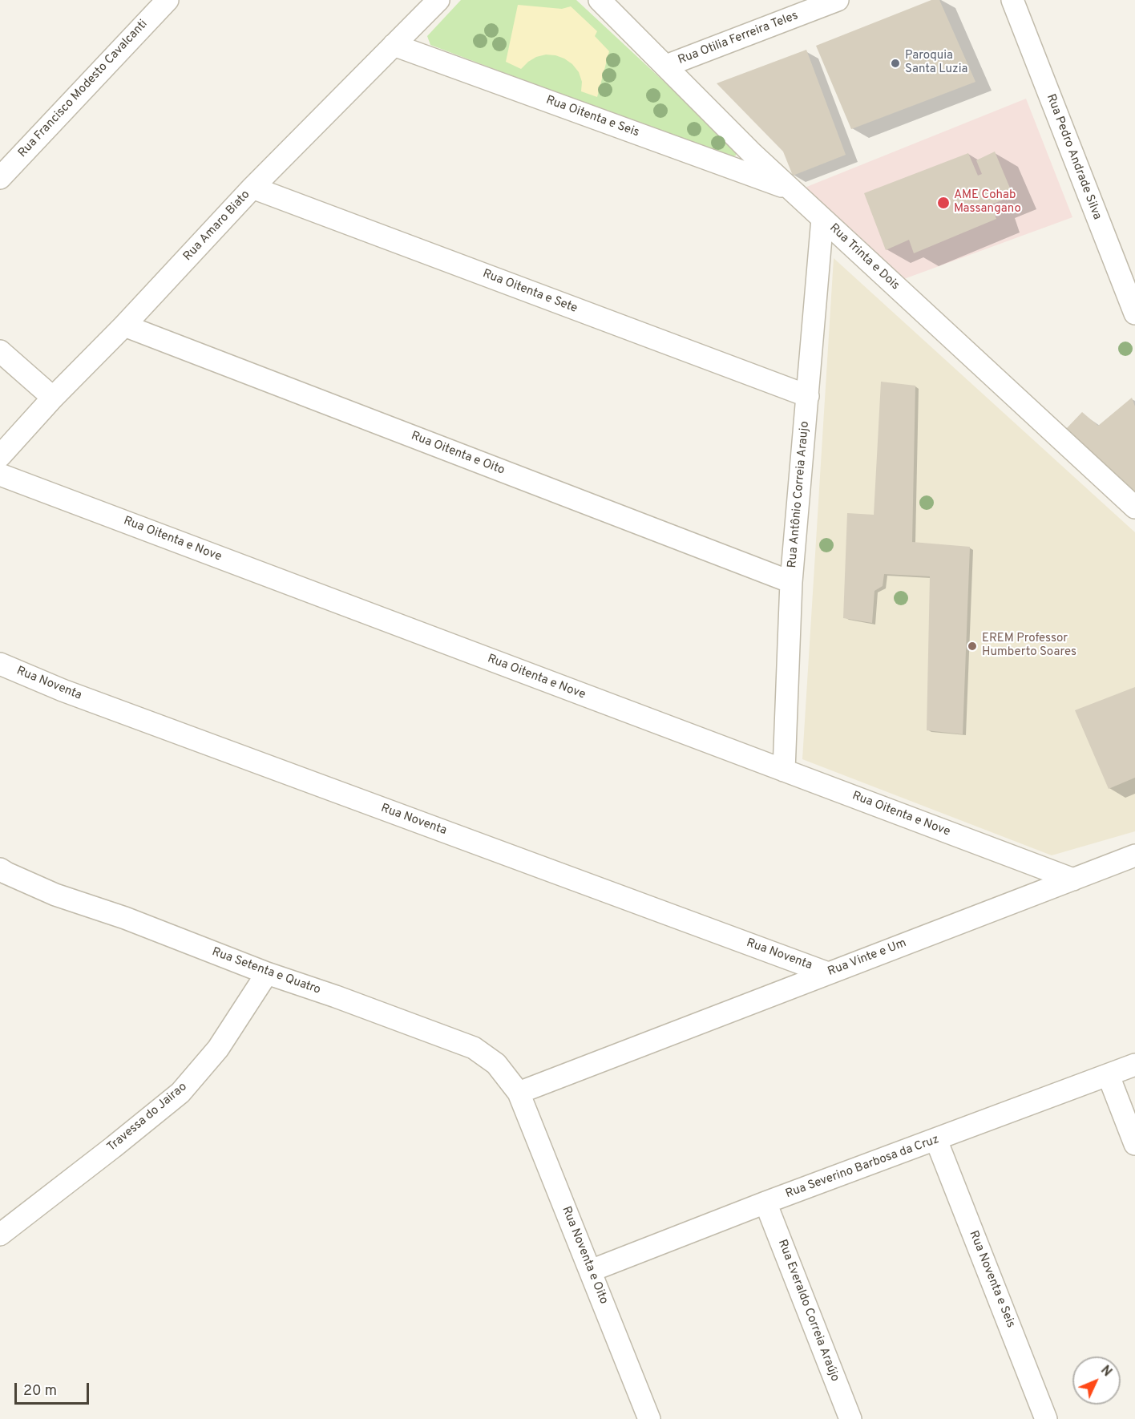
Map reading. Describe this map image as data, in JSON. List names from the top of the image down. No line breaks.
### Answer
{"streets":{"street":["Rua Otilia Ferreira Teles","Rua Francisco Modesto Cavalcanti","Rua Oitenta e Seis","Rua Pedro Andrade Silva","Rua Amaro Biato","Rua Trinta e Dois","Rua Oitenta e Sete","Rua Oitenta e Oito","Rua Antônio Correia Araujo","Rua Oitenta e Nove","Rua Noventa","Rua Vinte e Um","Rua Setenta e Quatro","Travessa do Jairao","Rua Severino Barbosa da Cruz","Rua Noventa e Oito","Rua Noventa e Seis","Rua Everaldo Correia Araújo"]},"crossings":[["Rua Otilia Ferreira Teles","Rua Trinta e Dois"],["Rua Oitenta e Seis","Rua Amaro Biato"],["Rua Oitenta e Seis","Rua Trinta e Dois"],["Rua Amaro Biato","Rua Oitenta e Sete"],["Rua Amaro Biato","Rua Oitenta e Oito"],["Rua Trinta e Dois","Rua Antônio Correia Araujo"],["Rua Oitenta e Sete","Rua Antônio Correia Araujo"],["Rua Oitenta e Oito","Rua Antônio Correia Araujo"],["Rua Antônio Correia Araujo","Rua Oitenta e Nove"],["Rua Oitenta e Nove","Rua Vinte e Um"],["Rua Noventa","Rua Vinte e Um"],["Rua Vinte e Um","Rua Setenta e Quatro"],["Rua Vinte e Um","Rua Noventa e Oito"],["Rua Setenta e Quatro","Travessa do Jairao"],["Rua Setenta e Quatro","Rua Noventa e Oito"],["Rua Severino Barbosa da Cruz","Rua Noventa e Oito"],["Rua Severino Barbosa da Cruz","Rua Noventa e Seis"],["Rua Severino Barbosa da Cruz","Rua Everaldo Correia Araújo"]],"places":["Paroquia Santa Luzia","AME Cohab Massangano","EREM Professor Humberto Soares"],"scale_bar":"20 m","north":"top right"}
